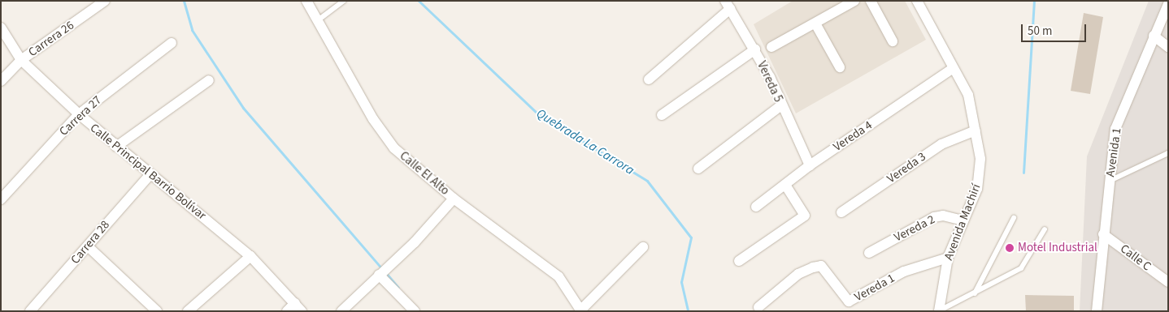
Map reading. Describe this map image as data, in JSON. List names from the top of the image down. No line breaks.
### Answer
{"streets":{"street":["Carrera 26","Vereda 5","Carrera 27","Vereda 4","Avenida 1","Vereda 3","Calle Principal Barrio Bolívar","Calle El Alto","Avenida Machirí","Vereda 2","Carrera 28","Calle C","Vereda 1"]},"crossings":[["Carrera 26","Calle Principal Barrio Bolívar"],["Vereda 5","Vereda 4"],["Carrera 27","Calle Principal Barrio Bolívar"],["Vereda 4","Avenida Machirí"],["Avenida 1","Calle C"],["Vereda 3","Avenida Machirí"],["Calle Principal Barrio Bolívar","Carrera 28"],["Avenida Machirí","Vereda 2"],["Avenida Machirí","Vereda 1"]],"water":["Quebrada La Carrora"],"places":["Motel Industrial"],"scale_bar":"50 m"}
